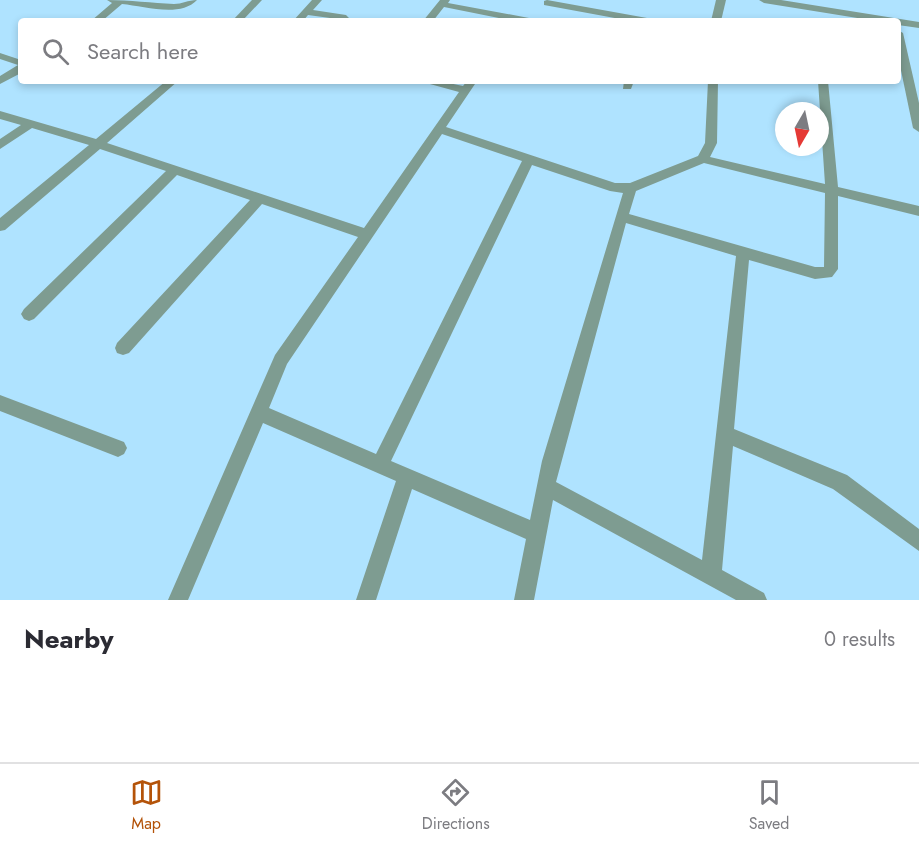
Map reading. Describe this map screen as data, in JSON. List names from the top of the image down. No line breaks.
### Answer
{"north":"bottom","page":{"search":"Search here","heading":["Nearby","0 results"],"nav":["Map","Directions","Saved"]}}
